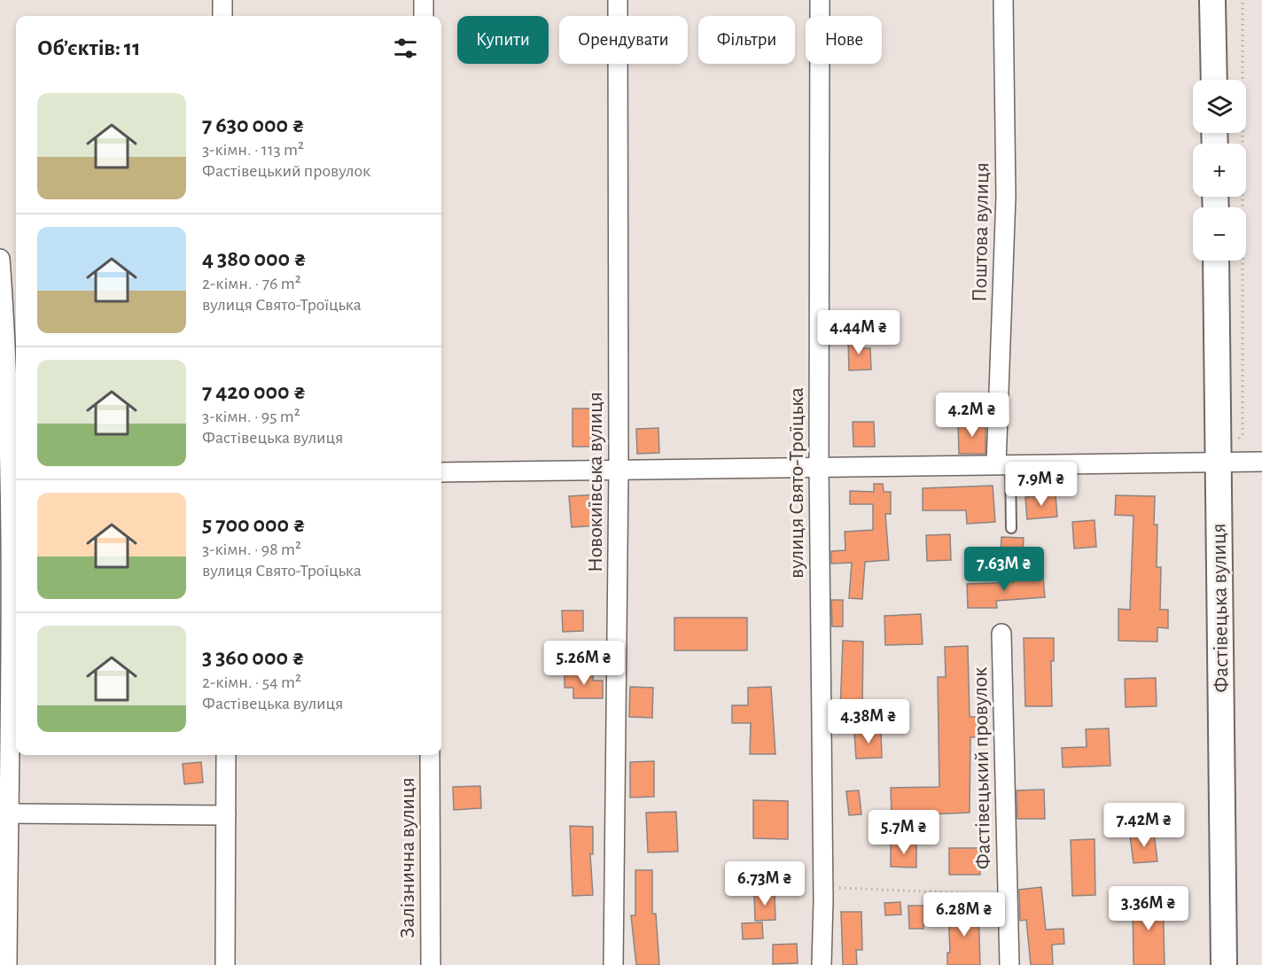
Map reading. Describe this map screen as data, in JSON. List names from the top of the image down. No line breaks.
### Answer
{"streets":{"main road":["Фастівецька вулиця"],"street":["Поштова вулиця","Новокиївська вулиця","вулиця Свято-Троїцька","Фастівецький провулок","Залізнична вулиця"]},"page":{"chip":["Купити","Орендувати","Фільтри","Нове"],"heading":"Об’єктів: 11","map_buttons":["+","−"],"list":[{"name":"7 630 000 ₴","note":"3-кімн. · 113 m² · Фастівецький провулок"},{"name":"4 380 000 ₴","note":"2-кімн. · 76 m² · вулиця Свято-Троїцька"},{"name":"7 420 000 ₴","note":"3-кімн. · 95 m² · Фастівецька вулиця"},{"name":"5 700 000 ₴","note":"3-кімн. · 98 m² · вулиця Свято-Троїцька"},{"name":"3 360 000 ₴","note":"2-кімн. · 54 m² · Фастівецька вулиця"}],"price":["4.44M ₴","4.2M ₴","7.9M ₴","7.63M ₴","5.26M ₴","4.38M ₴","7.42M ₴","5.7M ₴","6.73M ₴","3.36M ₴","6.28M ₴"]}}
